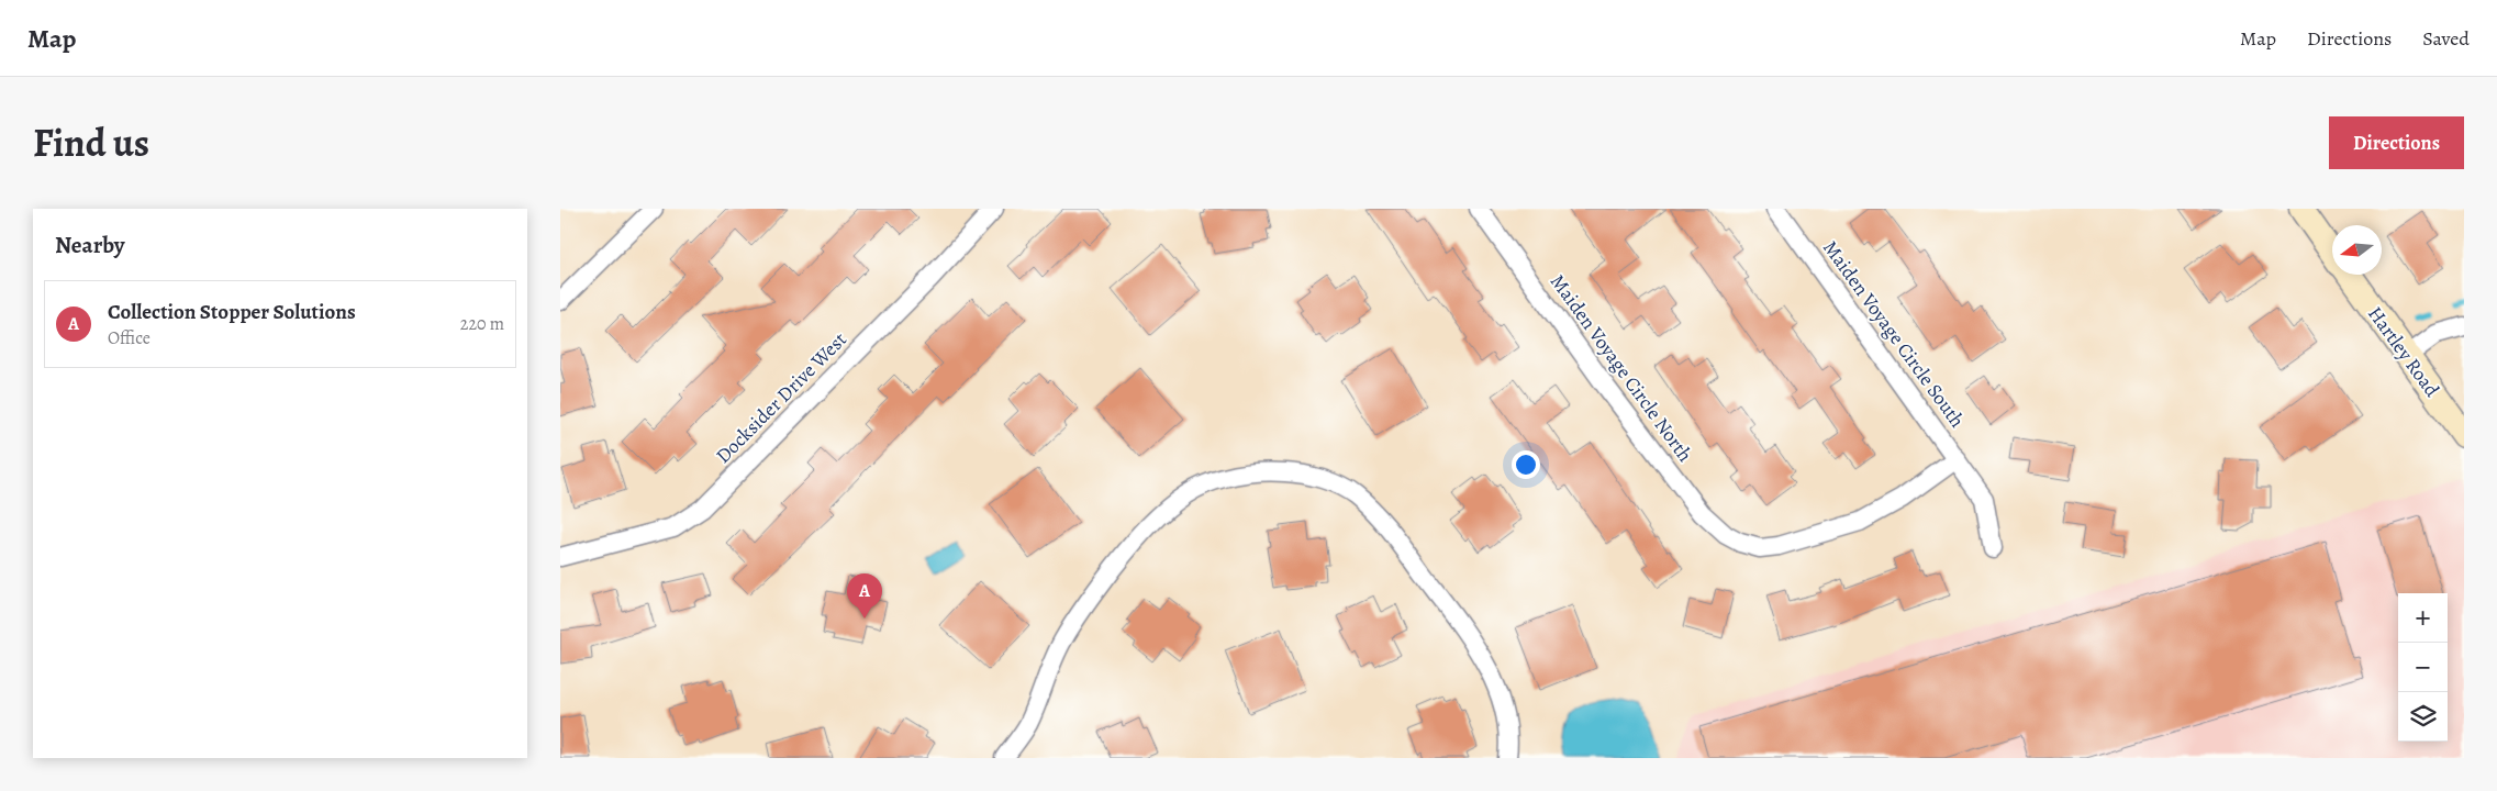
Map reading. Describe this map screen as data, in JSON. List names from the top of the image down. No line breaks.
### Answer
{"streets":{"street":["Maiden Voyage Circle South","Hartley Road","Maiden Voyage Circle North","Docksider Drive West"]},"crossings":[["Maiden Voyage Circle South","Maiden Voyage Circle North"]],"north":"left","page":{"header":"Map","nav":["Map","Directions","Saved"],"title":"Find us","buttons":"Directions","heading":"Nearby","list":[{"mark":"A","name":"Collection Stopper Solutions","note":"Office","value":"220 m"}],"pins":"A","map_buttons":["+","−"]}}
